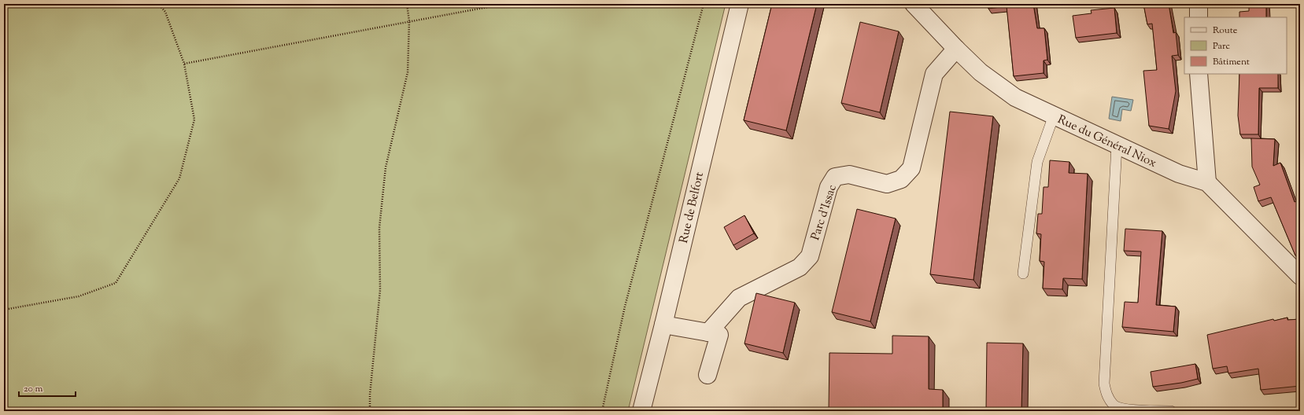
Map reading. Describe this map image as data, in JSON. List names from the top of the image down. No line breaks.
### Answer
{"streets":{"street":["Rue du Général Niox","Rue de Belfort","Parc d'Issac"]},"crossings":[["Rue du Général Niox","Parc d'Issac"]],"legend":["Route","Parc","Bâtiment"],"scale_bar":"20 m"}
